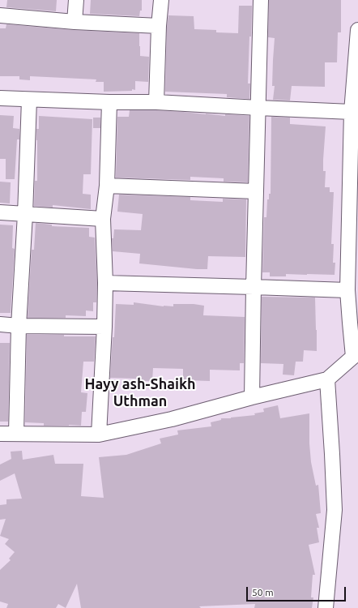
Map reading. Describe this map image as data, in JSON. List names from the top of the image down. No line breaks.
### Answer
{"districts":["Hayy ash-Shaikh Uthman"],"scale_bar":"50 m"}
